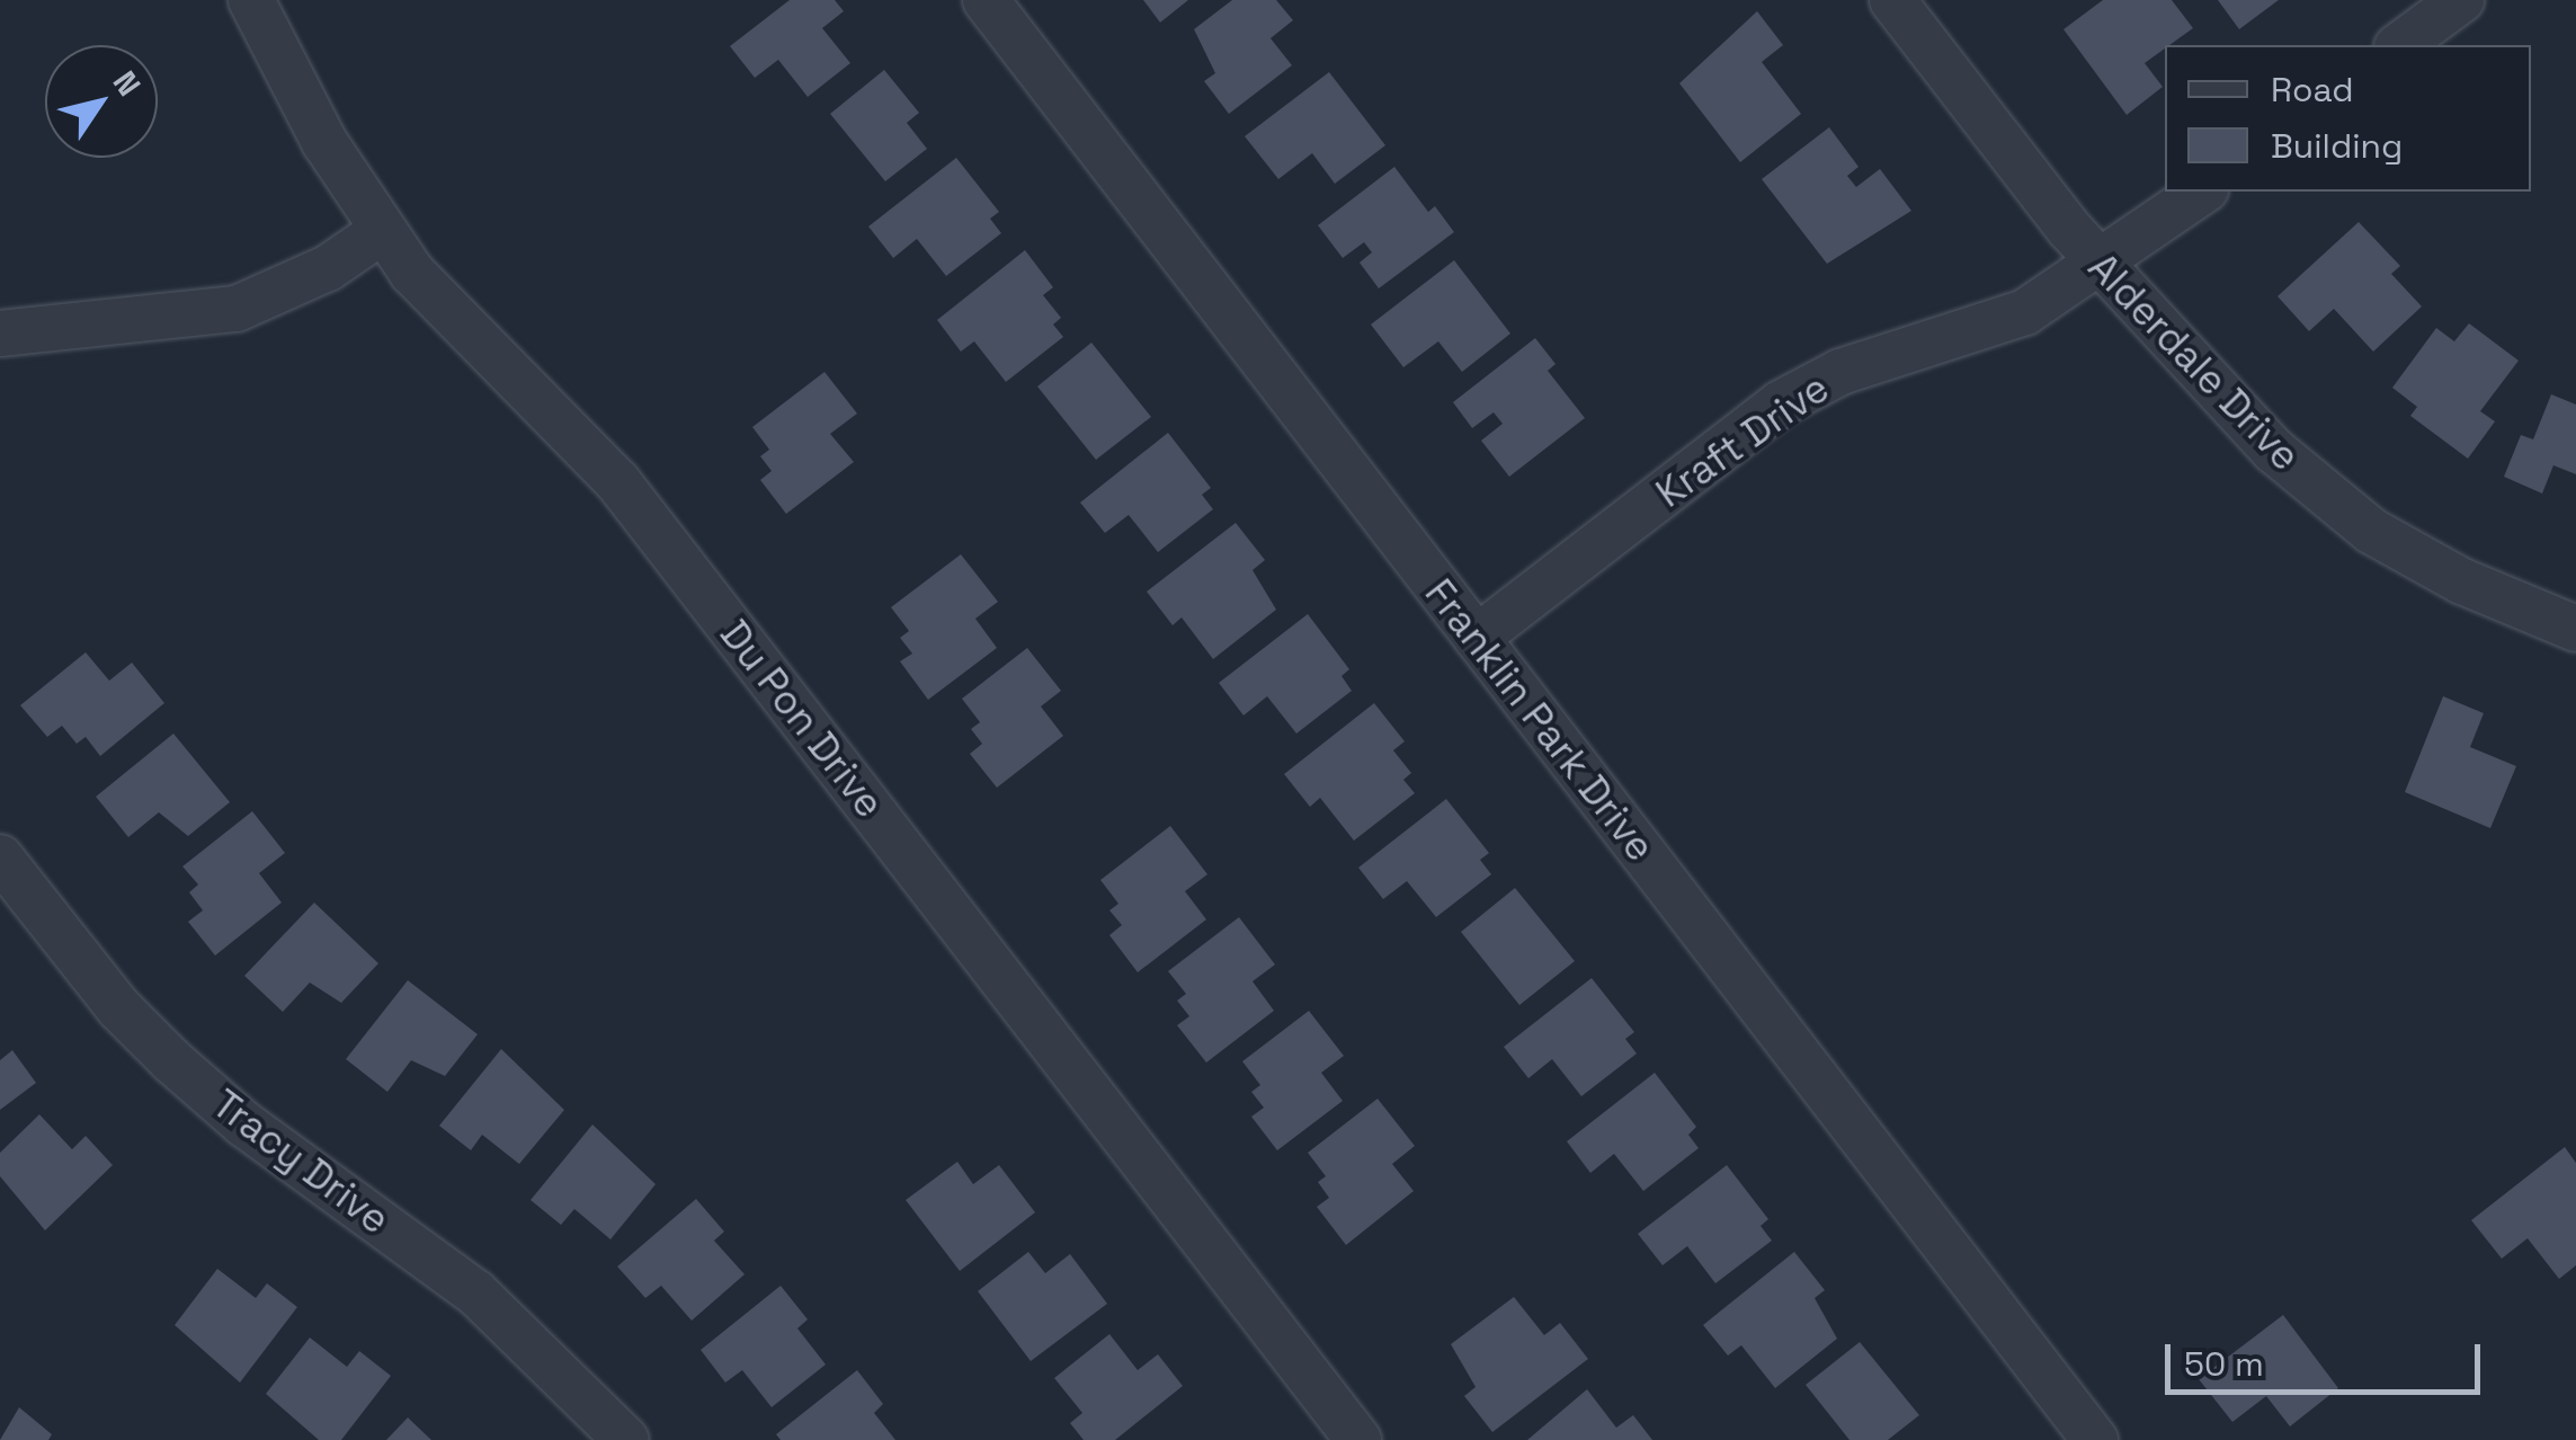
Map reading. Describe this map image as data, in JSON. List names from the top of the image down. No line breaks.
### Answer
{"streets":{"street":["Alderdale Drive","Kraft Drive","Du Pon Drive","Franklin Park Drive","Tracy Drive"]},"crossings":[["Alderdale Drive","Kraft Drive"],["Kraft Drive","Franklin Park Drive"]],"legend":["Road","Building"],"scale_bar":"50 m","north":"top right"}
